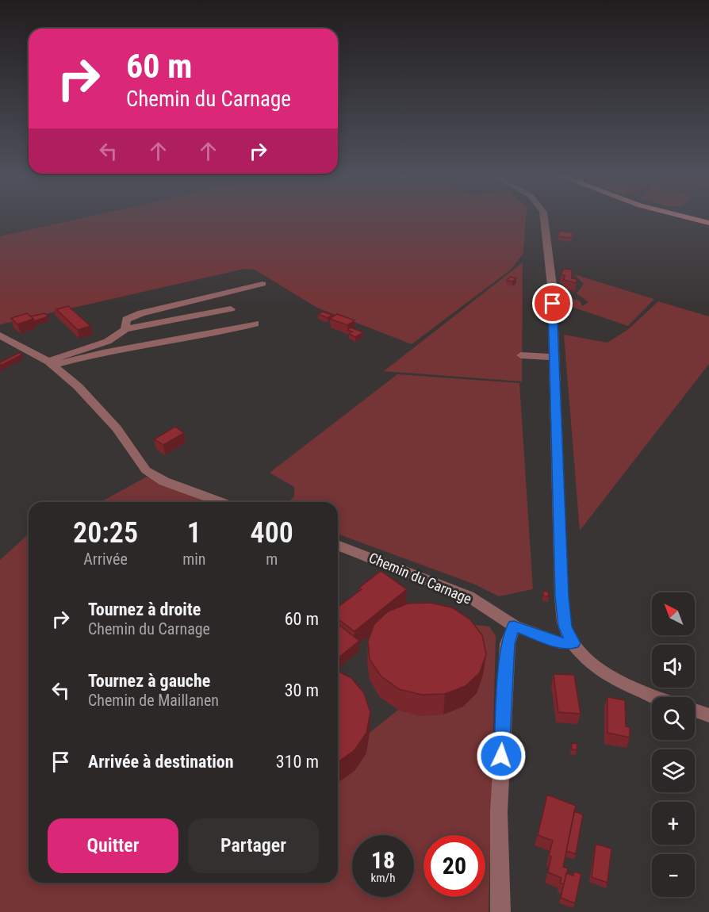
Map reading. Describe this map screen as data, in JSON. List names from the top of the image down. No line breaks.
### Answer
{"streets":{"street":["Chemin du Carnage"]},"north":"top left","page":{"turn":["60 m","Chemin du Carnage"],"eta":["20:25","Arrivée","1","min","400","m"],"list":[{"name":"Tournez à droite","note":"Chemin du Carnage","value":"60 m"},{"name":"Tournez à gauche","note":"Chemin de Maillanen","value":"30 m"},{"name":"Arrivée à destination","value":"310 m"}],"map_buttons":["+","−"],"buttons":["Quitter","Partager"],"speed":"18 km/h","limit":"20"}}
